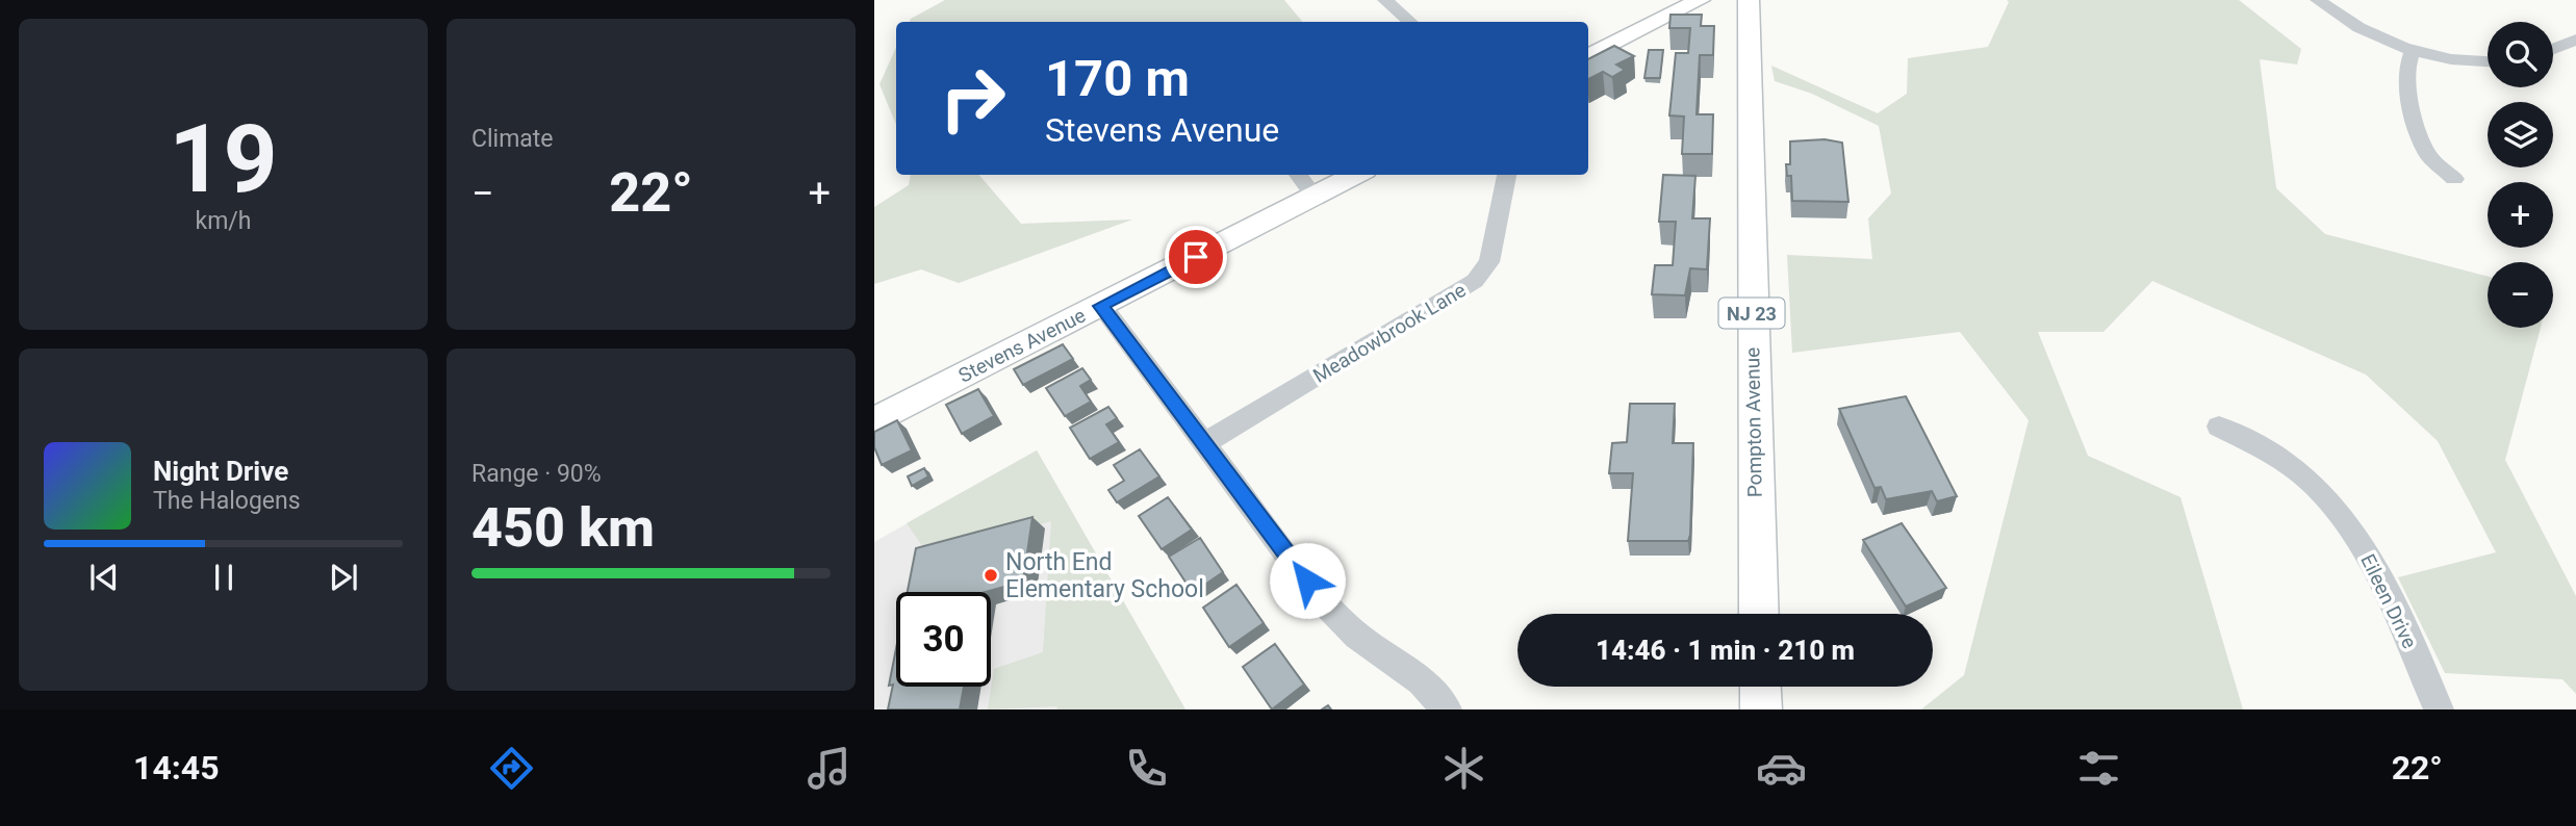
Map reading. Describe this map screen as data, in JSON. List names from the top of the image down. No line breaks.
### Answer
{"streets":{"main road":["NJ 23","Stevens Avenue","Pompton Avenue"],"street":["Meadowbrook Lane","Eileen Drive"]},"places":["North End Elementary School"],"page":{"tile":[["19","km/h"],"Climate",["Range · 90%","450 km"]],"map_buttons":["+","−"],"turn":["170 m","Stevens Avenue"],"heat":["−","22°","+"],"song":["Night Drive","The Halogens"],"limit":"30","trip":"14:46 · 1 min · 210 m","tabs":["14:45","22°"]}}
